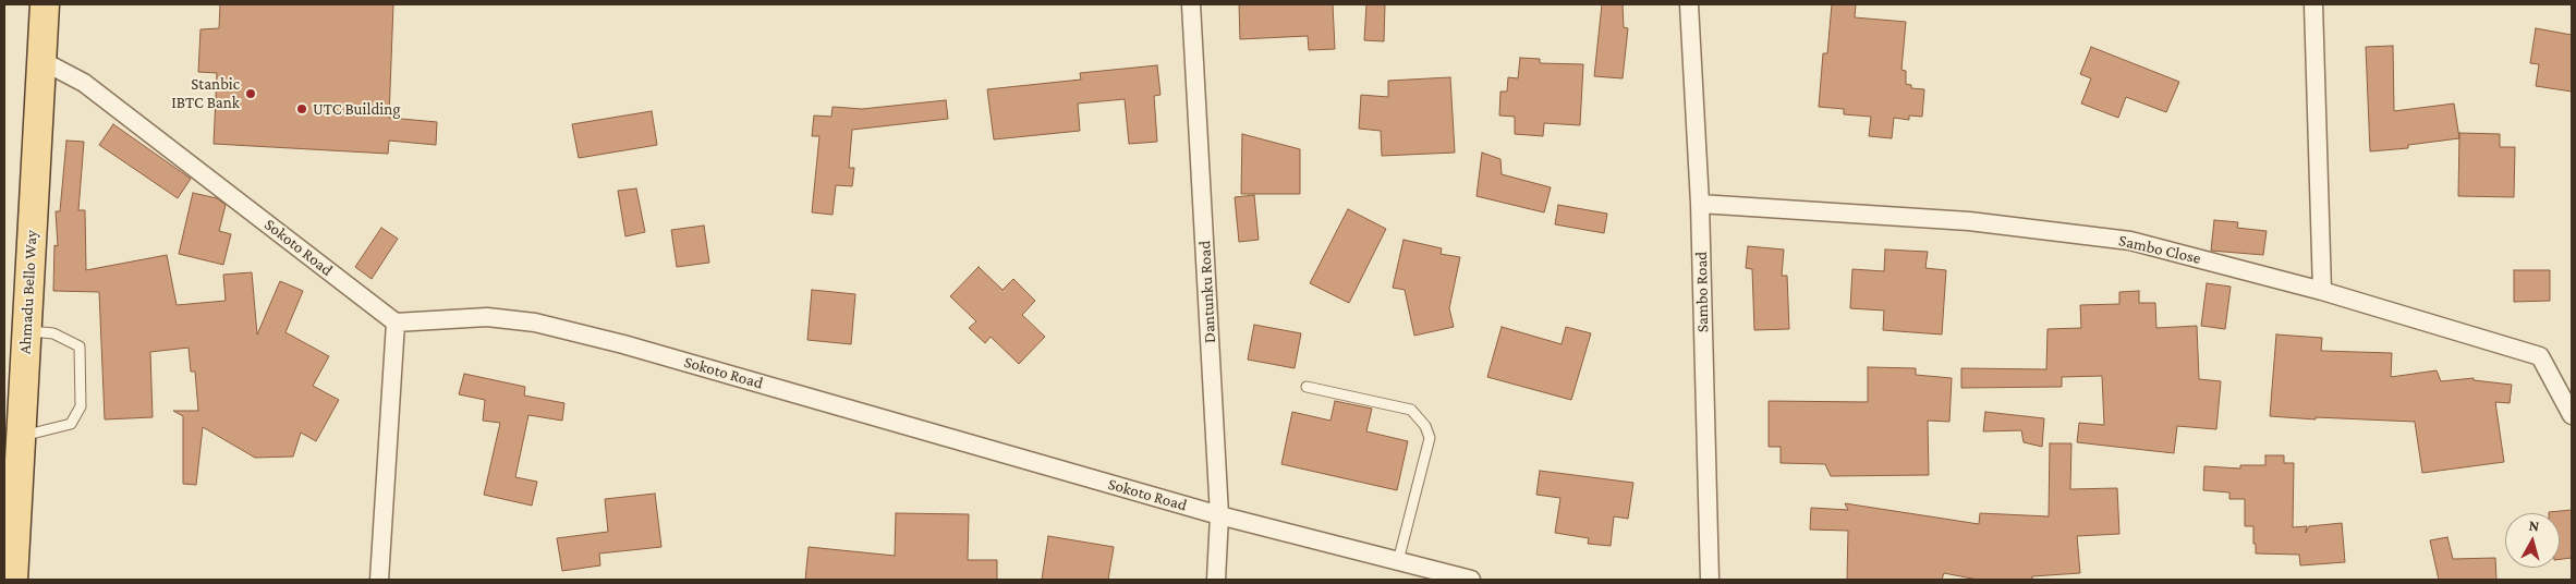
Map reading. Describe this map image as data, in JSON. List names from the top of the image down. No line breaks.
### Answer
{"streets":{"main road":["Ahmadu Bello Way"],"street":["Sokoto Road","Sambo Close","Dantunku Road","Sambo Road"]},"crossings":[["Sokoto Road","Ahmadu Bello Way"],["Sokoto Road","Dantunku Road"],["Sambo Close","Sambo Road"]],"places":["Stanbic IBTC Bank","UTC Building"],"north":"top"}
